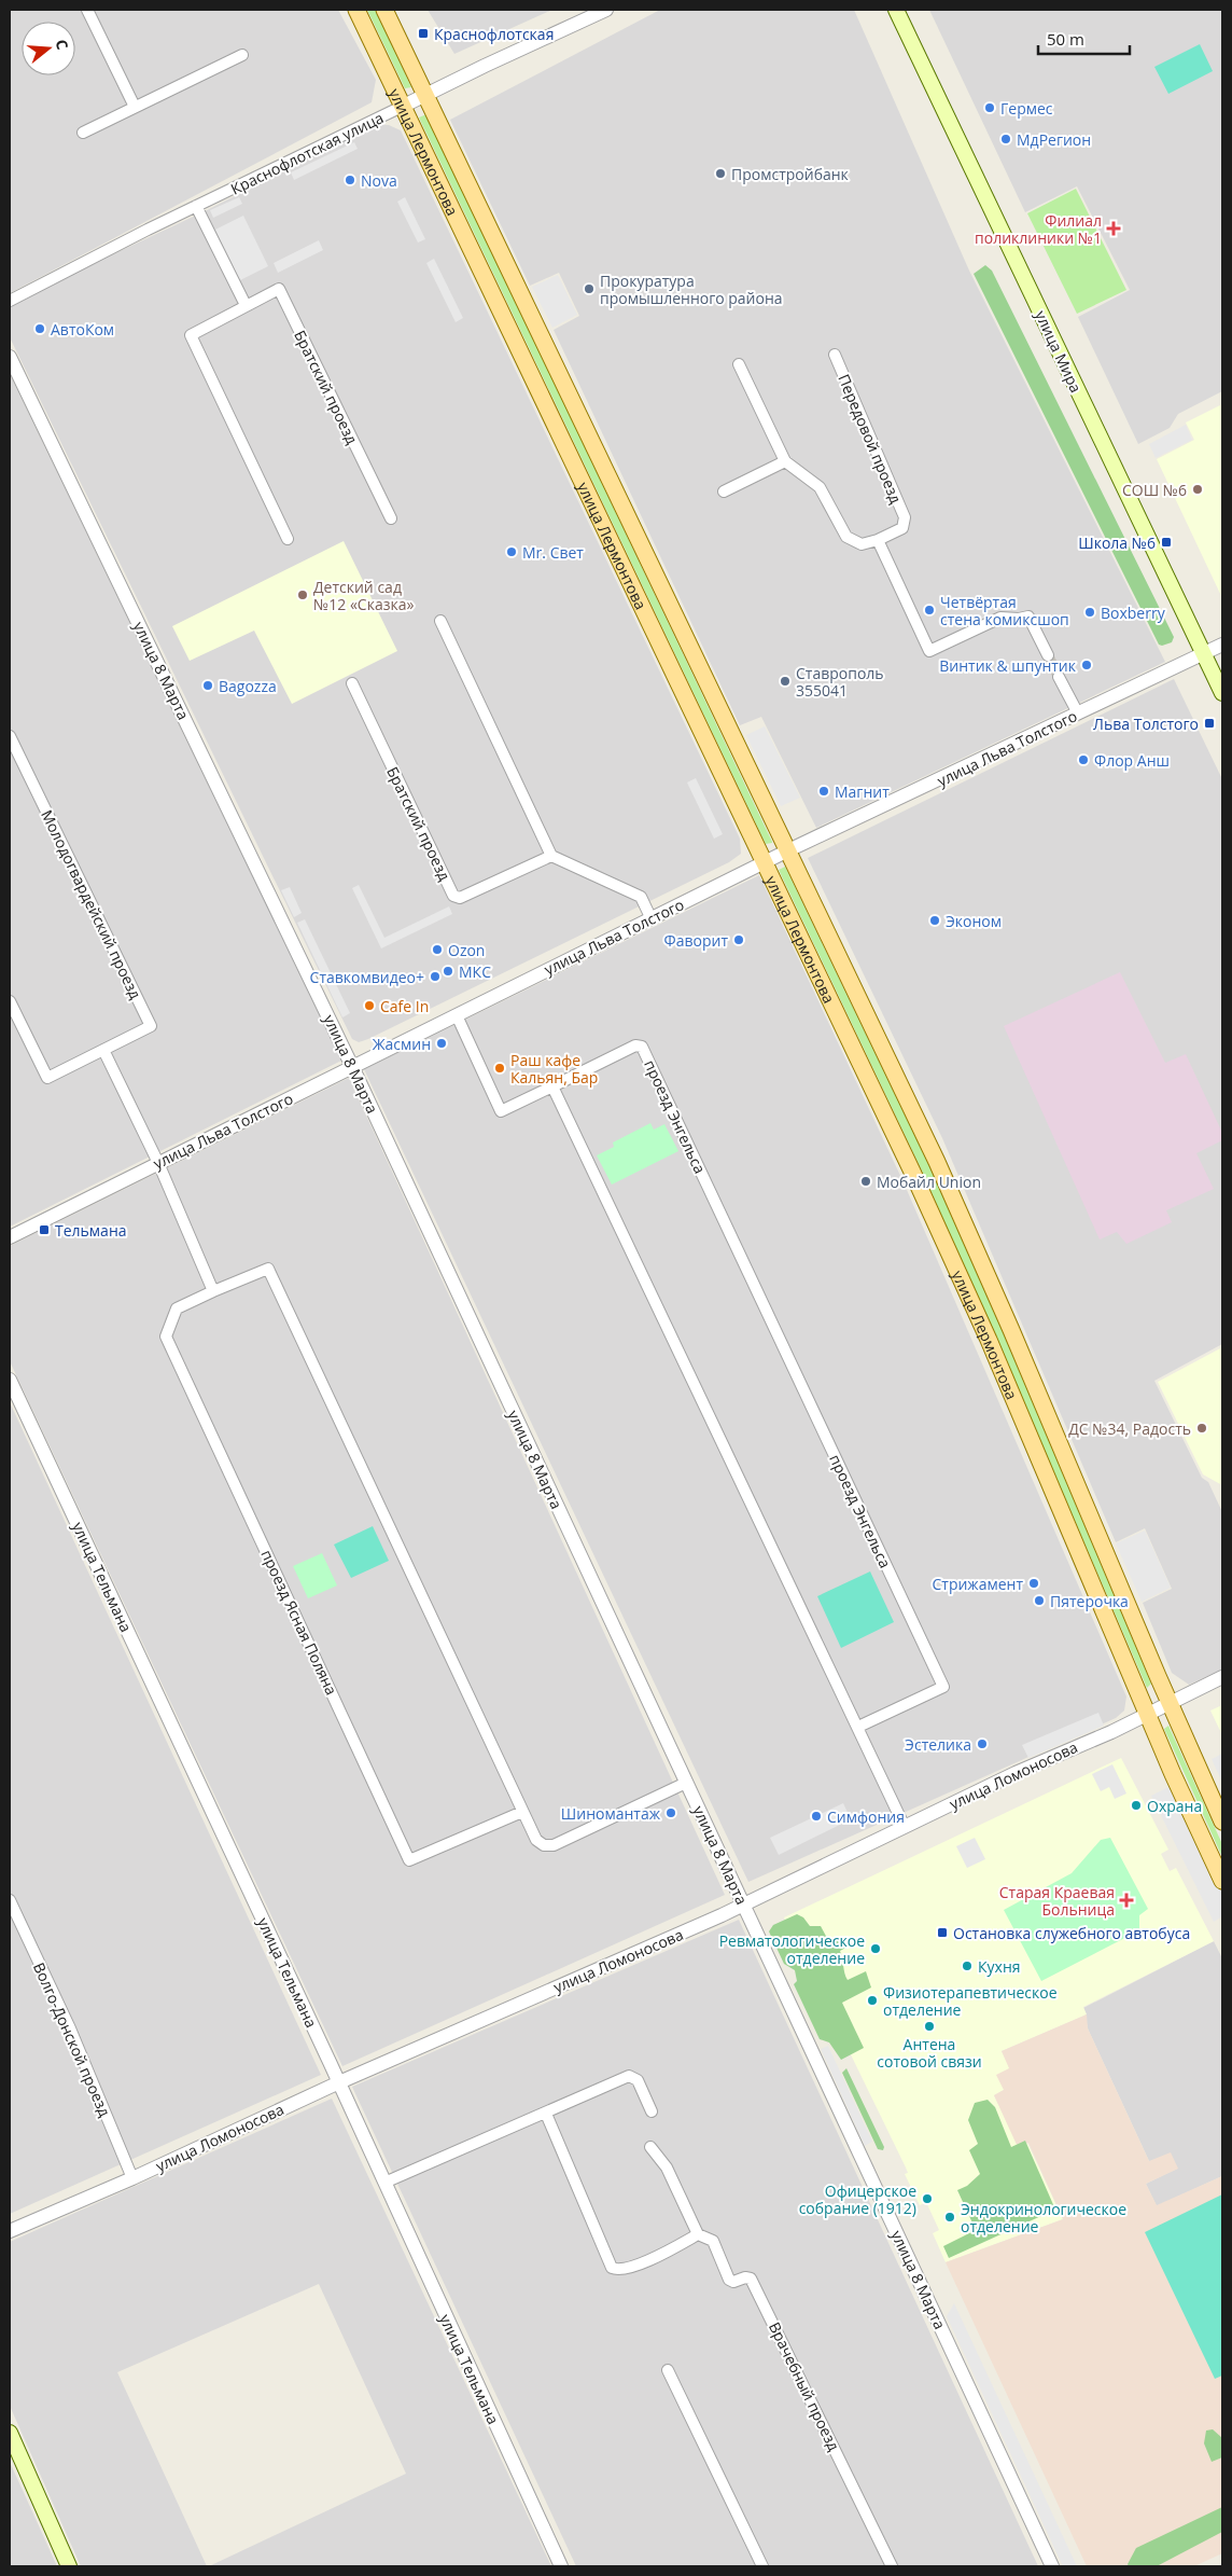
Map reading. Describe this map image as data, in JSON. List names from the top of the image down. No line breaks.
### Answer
{"streets":{"main road":["улица Лермонтова","улица Мира"],"street":["Краснофлотская улица","Братский проезд","Передовой проезд","улица 8 Марта","улица Льва Толстого","Молодогвардейский проезд","проезд Энгельса","улица Тельмана","проезд Ясная Поляна","улица Ломоносова","Волго-Донской проезд","Врачебный проезд"]},"crossings":[["улица Лермонтова","Краснофлотская улица"],["улица Лермонтова","улица Льва Толстого"],["улица Лермонтова","улица Ломоносова"],["улица Мира","улица Льва Толстого"],["улица 8 Марта","улица Льва Толстого"],["улица 8 Марта","проезд Ясная Поляна"],["улица 8 Марта","улица Ломоносова"],["улица Тельмана","улица Ломоносова"],["улица Ломоносова","Волго-Донской проезд"]],"places":{"transit":["Краснофлотская","Школа №6","Льва Толстого","Тельмана","Остановка служебного автобуса"],"other":["Гермес","МдРегион","Промстройбанк","Nova","Прокуратура промышленного района","АвтоКом","СОШ №6","Mr. Свет","Детский сад №12 «Сказка»","Четвёртая стена комиксшоп","Boxberry","Винтик & шпунтик","Ставрополь 355041","Bagozza","Флор Анш","Магнит","Эконом","Фаворит","Ozon","МКС","Ставкомвидео+","Cafe In","Жасмин","Раш кафе Кальян, Бар","Мобайл Union","ДС №34, Радость","Стрижамент","Пятерочка","Эстелика","Охрана","Шиномантаж","Симфония","Ревматологическое отделение","Кухня","Физиотерапевтическое отделение","Антена сотовой связи","Офицерское собрание (1912)","Эндокринологическое отделение"],"health":["Филиал поликлиники №1","Старая Краевая Больница"]},"scale_bar":"50 m","north":"right"}
